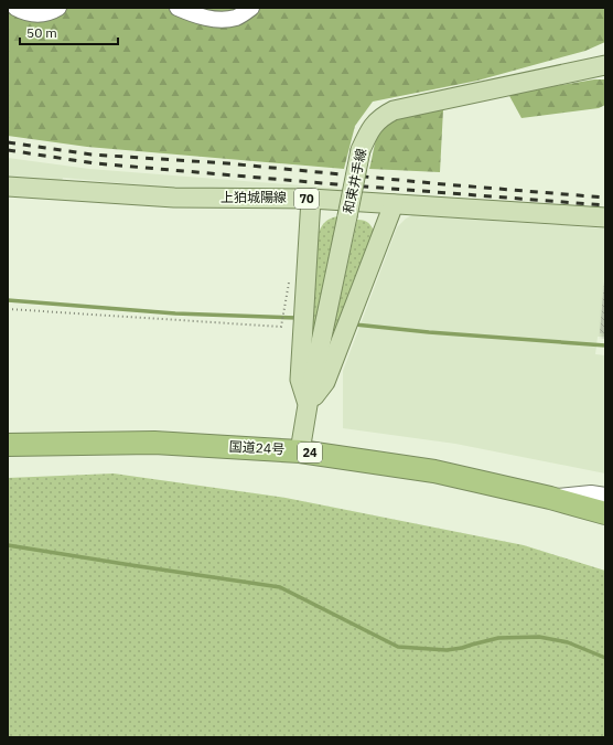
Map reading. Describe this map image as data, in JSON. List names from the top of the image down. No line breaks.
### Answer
{"streets":{"highway":["国道24号","24"],"main road":["和束井手線","上狛城陽線","70"]},"crossings":[["和束井手線","国道24号"]],"scale_bar":"50 m"}
